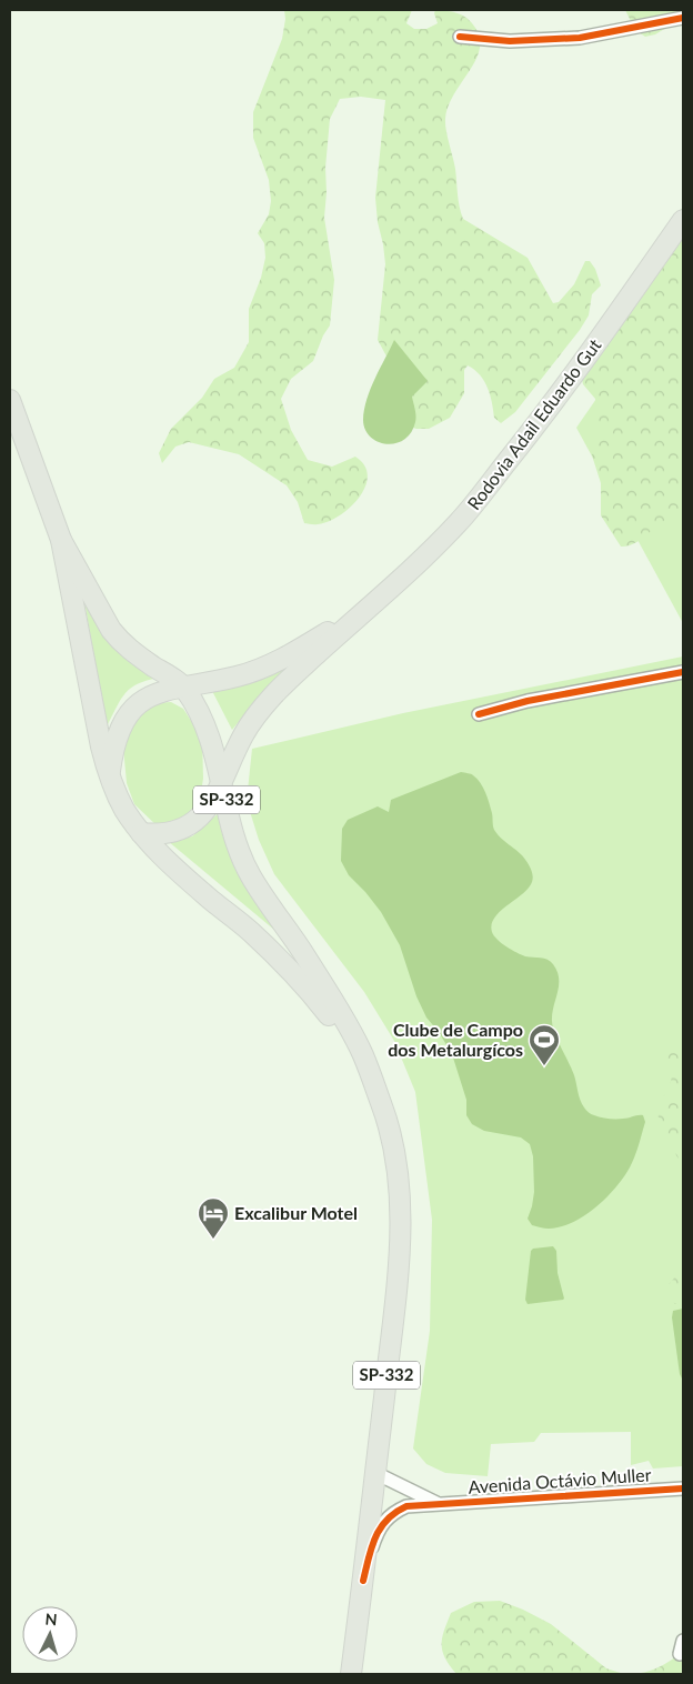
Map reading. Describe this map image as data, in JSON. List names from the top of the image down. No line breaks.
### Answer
{"streets":{"main road":["Rodovia Adail Eduardo Gut","SP-332"],"street":["Avenida Octávio Muller"]},"crossings":[["Rodovia Adail Eduardo Gut","SP-332"],["SP-332","Avenida Octávio Muller"]],"places":{"sports":["Clube de Campo dos Metalurgícos"],"hotel":["Excalibur Motel"]},"north":"top"}
